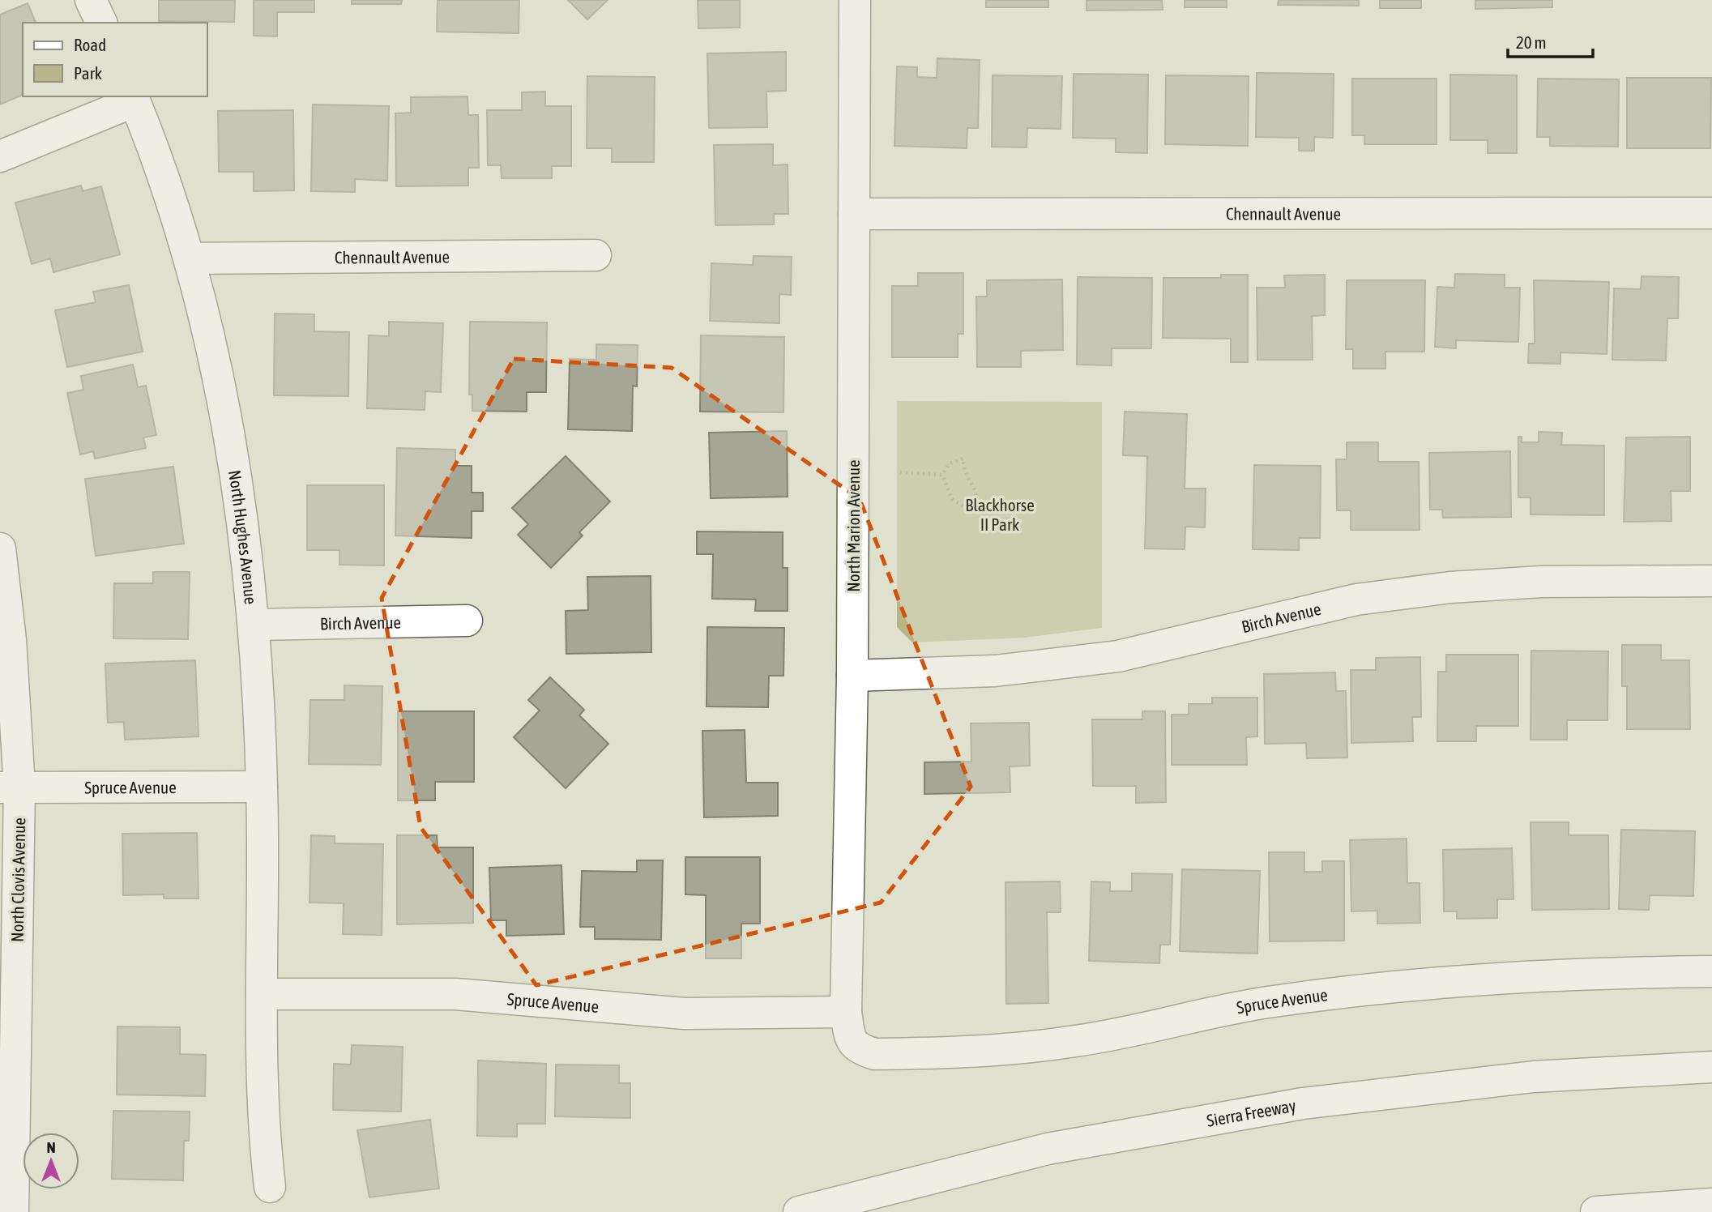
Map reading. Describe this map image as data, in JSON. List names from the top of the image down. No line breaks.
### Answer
{"streets":{"main road":["Chennault Avenue","North Marion Avenue","North Hughes Avenue","Birch Avenue","Spruce Avenue","North Clovis Avenue","Sierra Freeway"]},"crossings":[["Chennault Avenue","North Marion Avenue"],["Chennault Avenue","North Hughes Avenue"],["North Marion Avenue","Birch Avenue"],["North Marion Avenue","Spruce Avenue"],["North Hughes Avenue","Birch Avenue"],["North Hughes Avenue","Spruce Avenue"],["Spruce Avenue","North Clovis Avenue"]],"parks":["Blackhorse II Park"],"legend":["Road","Park"],"scale_bar":"20 m","north":"top"}
